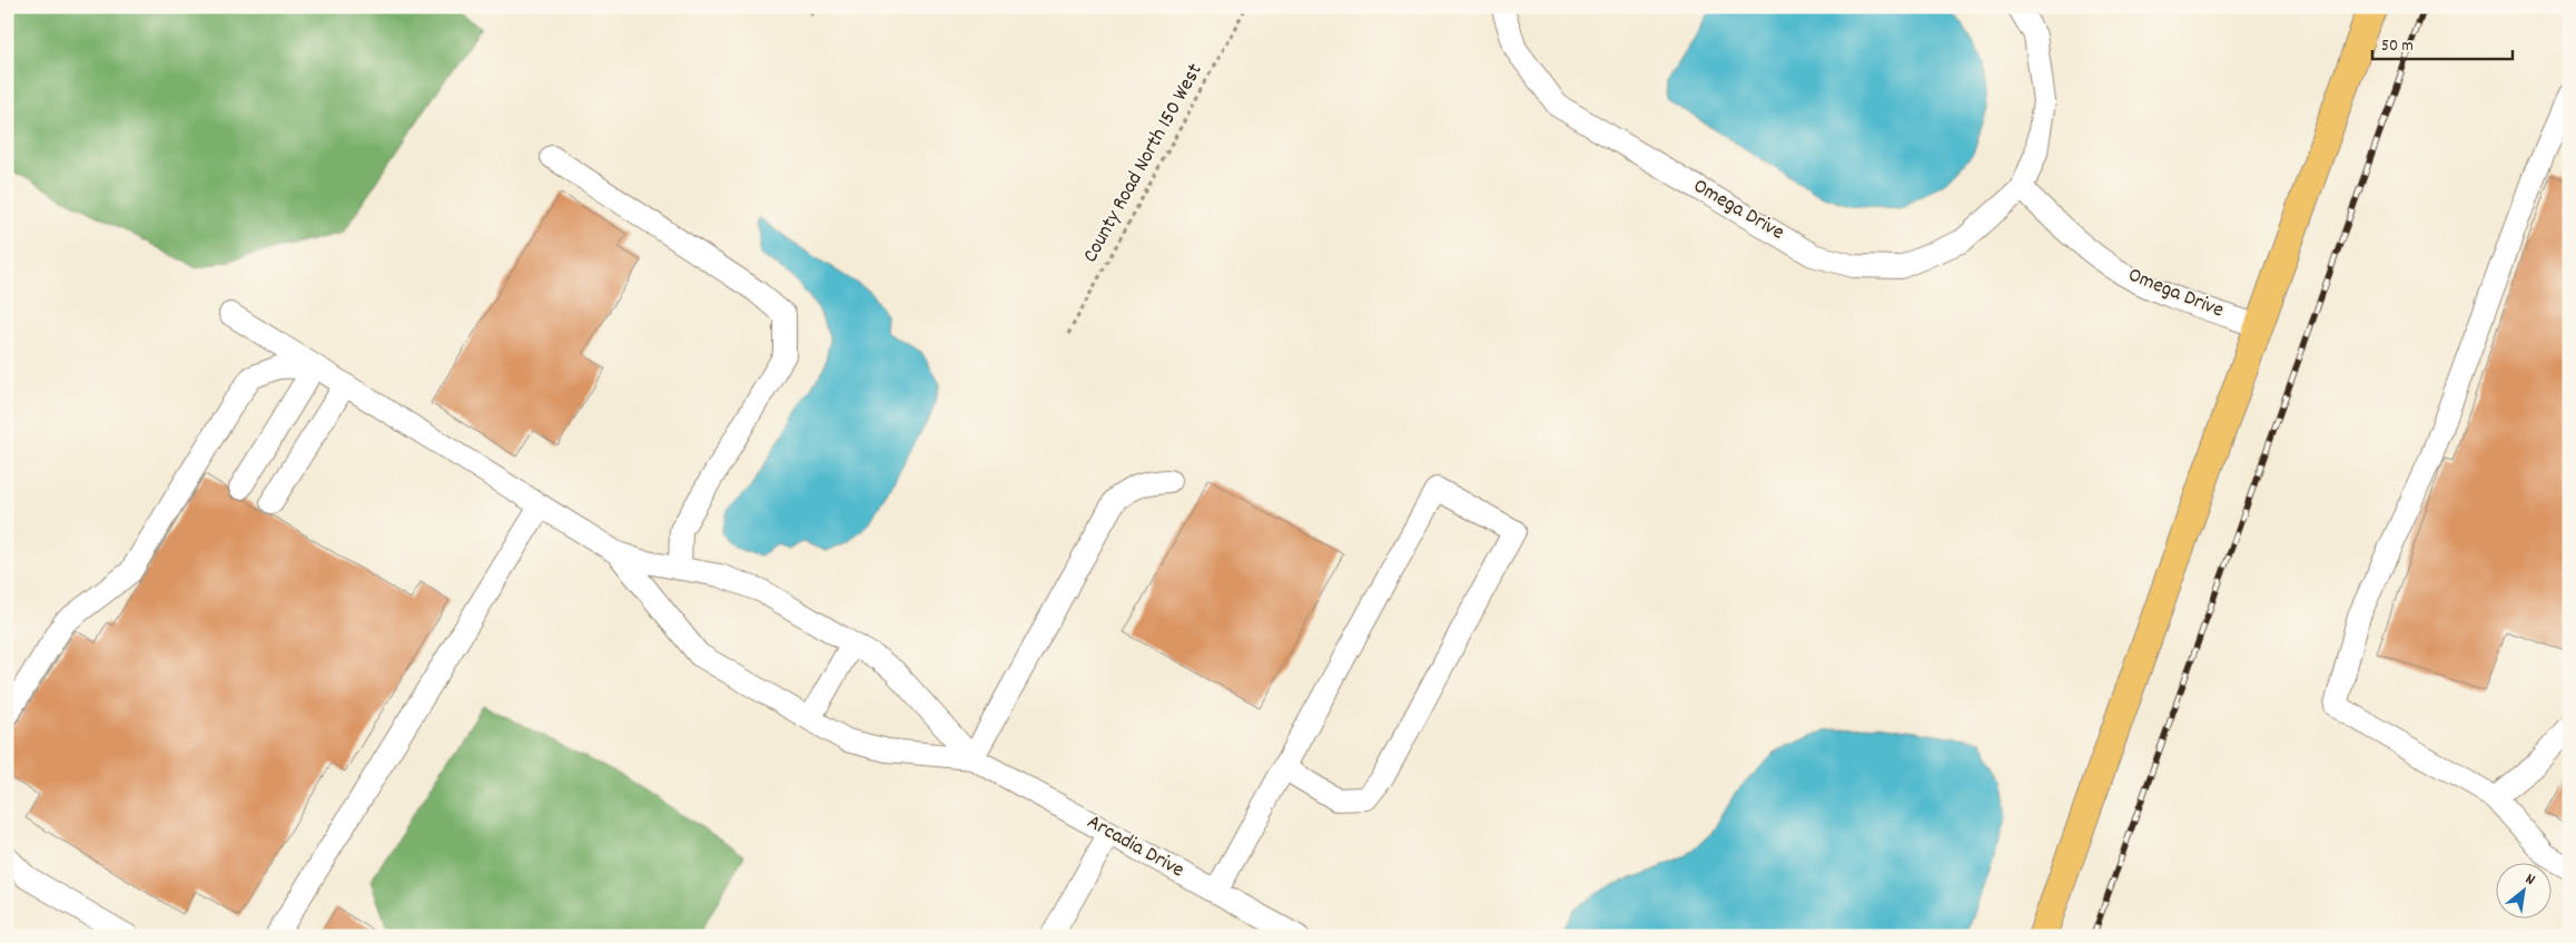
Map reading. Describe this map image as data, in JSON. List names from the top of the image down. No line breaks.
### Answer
{"streets":{"street":["Omega Drive","Arcadia Drive"],"path":["County Road North 150 West"]},"scale_bar":"50 m","north":"top right"}
